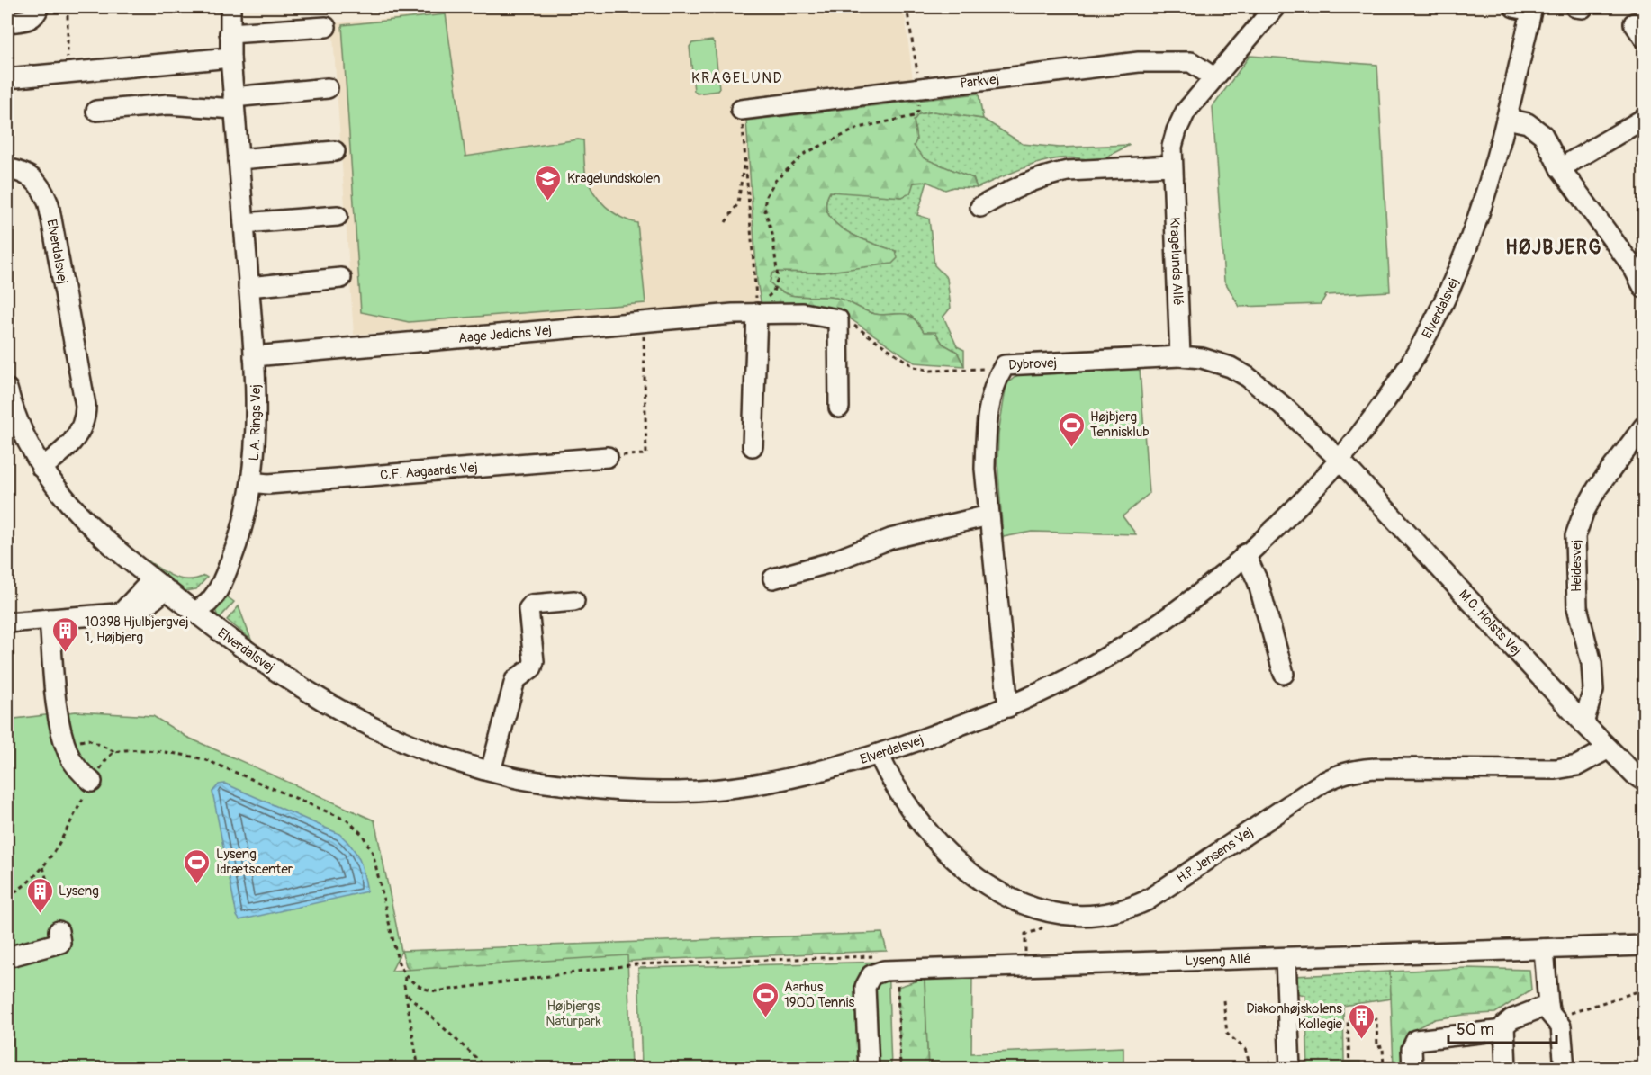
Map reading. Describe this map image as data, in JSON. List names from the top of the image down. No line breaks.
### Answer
{"streets":{"street":["Parkvej","Elverdalsvej","Kragelunds Allé","Aage Jedichs Vej","Dybrovej","L.A. Rings Vej","C.F. Aagaards Vej","Heidesvej","M.C. Holsts Vej","H.P. Jensens Vej","Lyseng Allé"]},"crossings":[["Parkvej","Kragelunds Allé"],["Elverdalsvej","Dybrovej"],["Elverdalsvej","L.A. Rings Vej"],["Elverdalsvej","M.C. Holsts Vej"],["Elverdalsvej","H.P. Jensens Vej"],["Kragelunds Allé","Dybrovej"],["Aage Jedichs Vej","L.A. Rings Vej"],["L.A. Rings Vej","C.F. Aagaards Vej"],["Heidesvej","M.C. Holsts Vej"],["M.C. Holsts Vej","H.P. Jensens Vej"]],"districts":["KRAGELUND","HØJBJERG"],"parks":["Højbjergs Naturpark"],"places":{"school or university":["Kragelundskolen"],"sports":["Højbjerg Tennisklub","Lyseng Idrætscenter","Aarhus 1900 Tennis"],"building":["10398 Hjulbjergvej 1, Højbjerg","Lyseng","Diakonhøjskolens Kollegie"]},"scale_bar":"50 m"}
